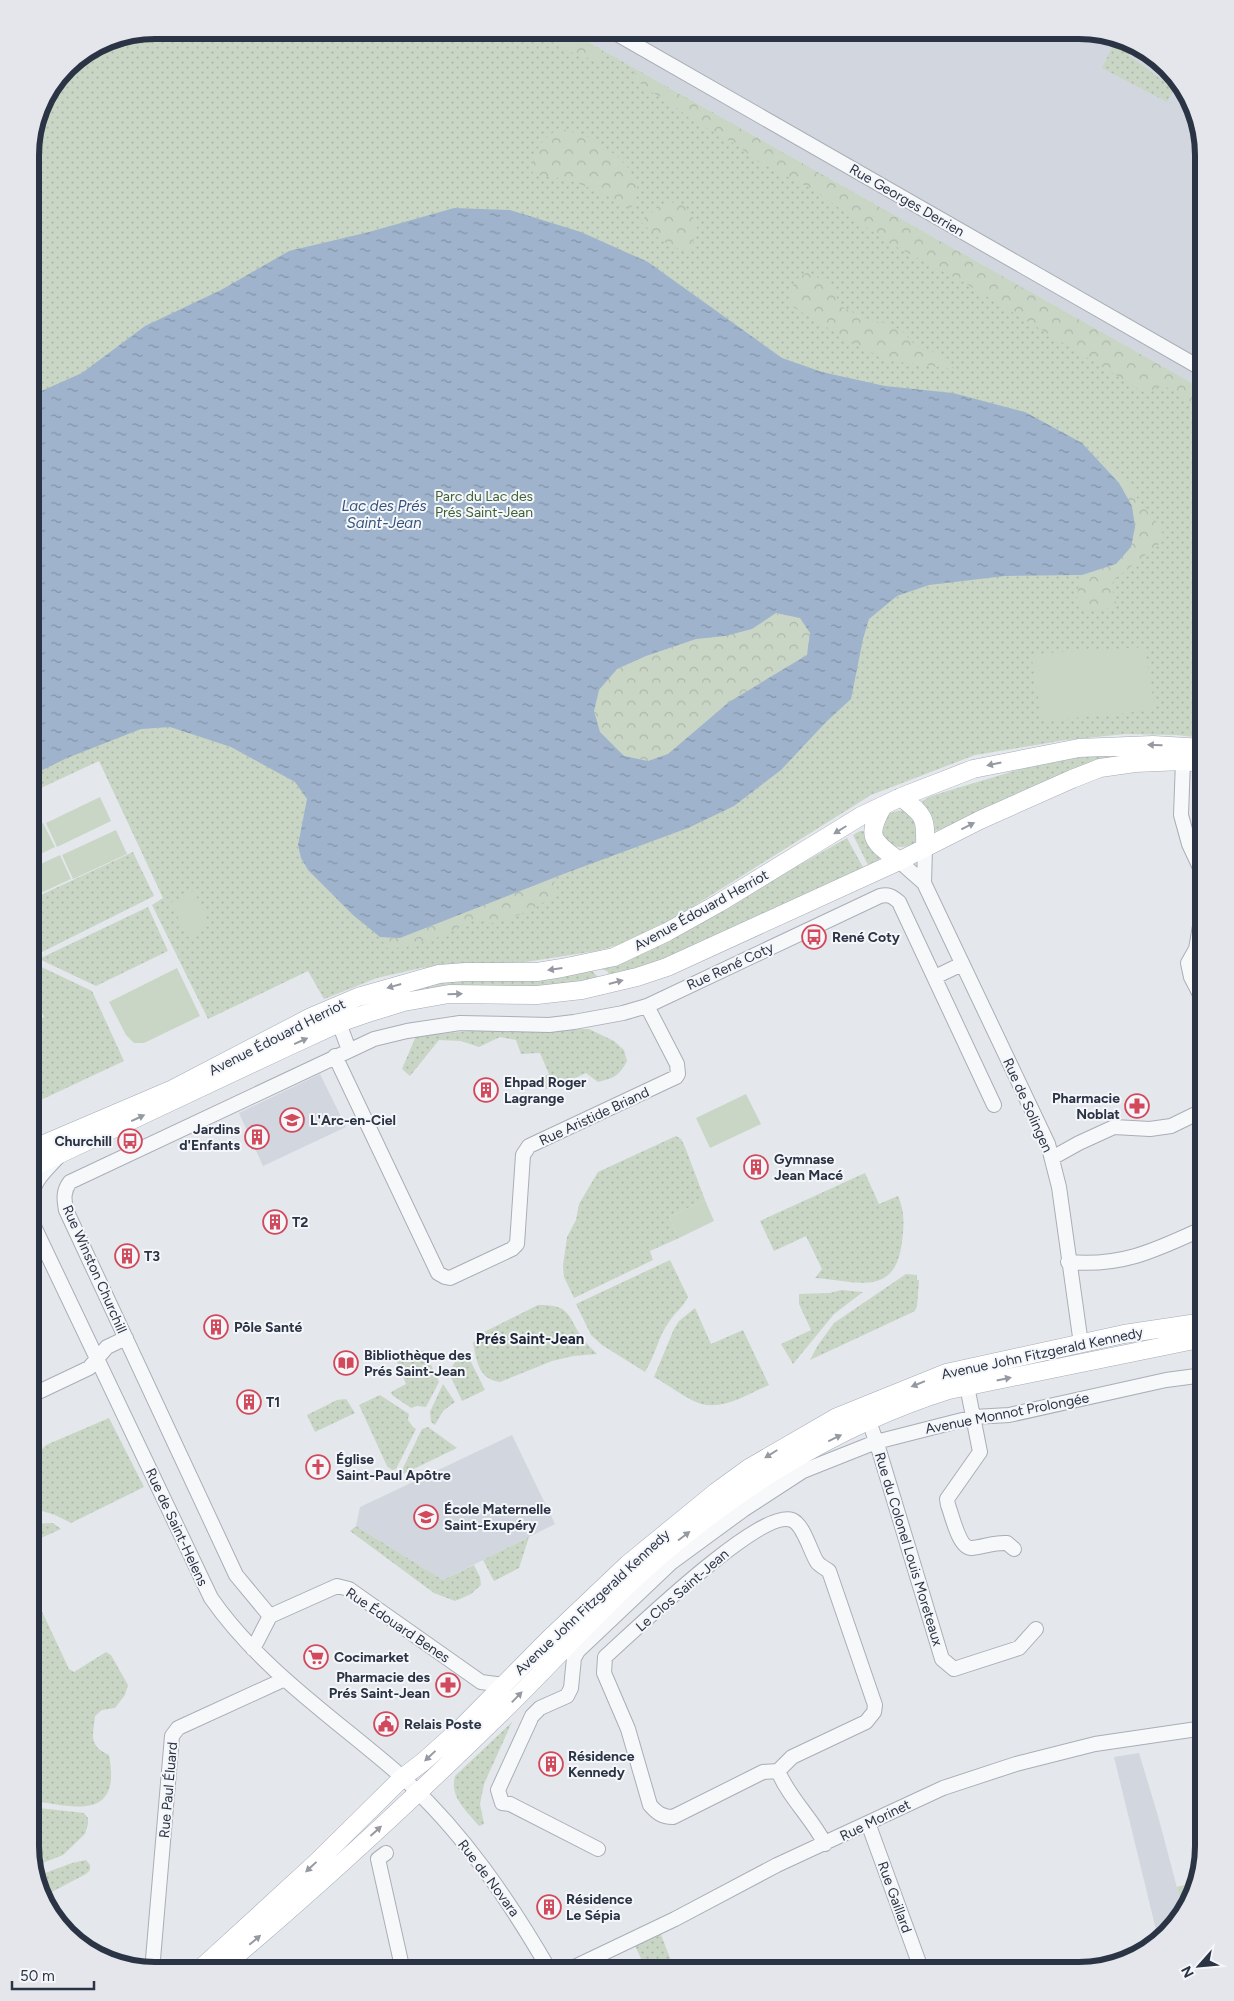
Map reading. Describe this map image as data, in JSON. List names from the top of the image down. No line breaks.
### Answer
{"streets":{"main road":["Avenue Édouard Herriot","Avenue John Fitzgerald Kennedy"],"street":["Rue Georges Derrien","Rue René Coty","Rue de Solingen","Rue Aristide Briand","Rue Winston Churchill","Avenue Monnot Prolongée","Rue de Saint-Helens","Rue du Colonel Louis Moreteaux","Le Clos Saint-Jean","Rue Édouard Benes","Rue Paul Éluard","Rue Morinet","Rue de Novara","Rue Gaillard"]},"crossings":[["Avenue Édouard Herriot","Rue de Solingen"],["Rue René Coty","Rue Aristide Briand"],["Rue René Coty","Rue Winston Churchill"],["Rue de Solingen","Avenue John Fitzgerald Kennedy"],["Rue Aristide Briand","Rue Winston Churchill"],["Rue Winston Churchill","Rue Édouard Benes"],["Avenue John Fitzgerald Kennedy","Rue de Saint-Helens"],["Avenue John Fitzgerald Kennedy","Rue du Colonel Louis Moreteaux"],["Avenue John Fitzgerald Kennedy","Rue Édouard Benes"],["Avenue John Fitzgerald Kennedy","Rue de Novara"],["Avenue Monnot Prolongée","Rue du Colonel Louis Moreteaux"],["Rue de Saint-Helens","Rue Paul Éluard"],["Rue de Saint-Helens","Rue de Novara"],["Rue Morinet","Rue Gaillard"]],"districts":["Prés Saint-Jean"],"water":["Lac des Prés Saint-Jean"],"parks":["Parc du Lac des Prés Saint-Jean"],"places":{"bus stop":["René Coty","Churchill"],"building":["Ehpad Roger Lagrange","Jardins d'Enfants","Gymnase Jean Macé","T2","T3","Pôle Santé","T1","Résidence Kennedy","Résidence Le Sépia"],"pharmacy":["Pharmacie Noblat","Pharmacie des Prés Saint-Jean"],"school or university":["L'Arc-en-Ciel","École Maternelle Saint-Exupéry"],"library":["Bibliothèque des Prés Saint-Jean"],"church":["Église Saint-Paul Apôtre"],"supermarket":["Cocimarket"],"public building":["Relais Poste"]},"scale_bar":"50 m","north":"bottom left"}
